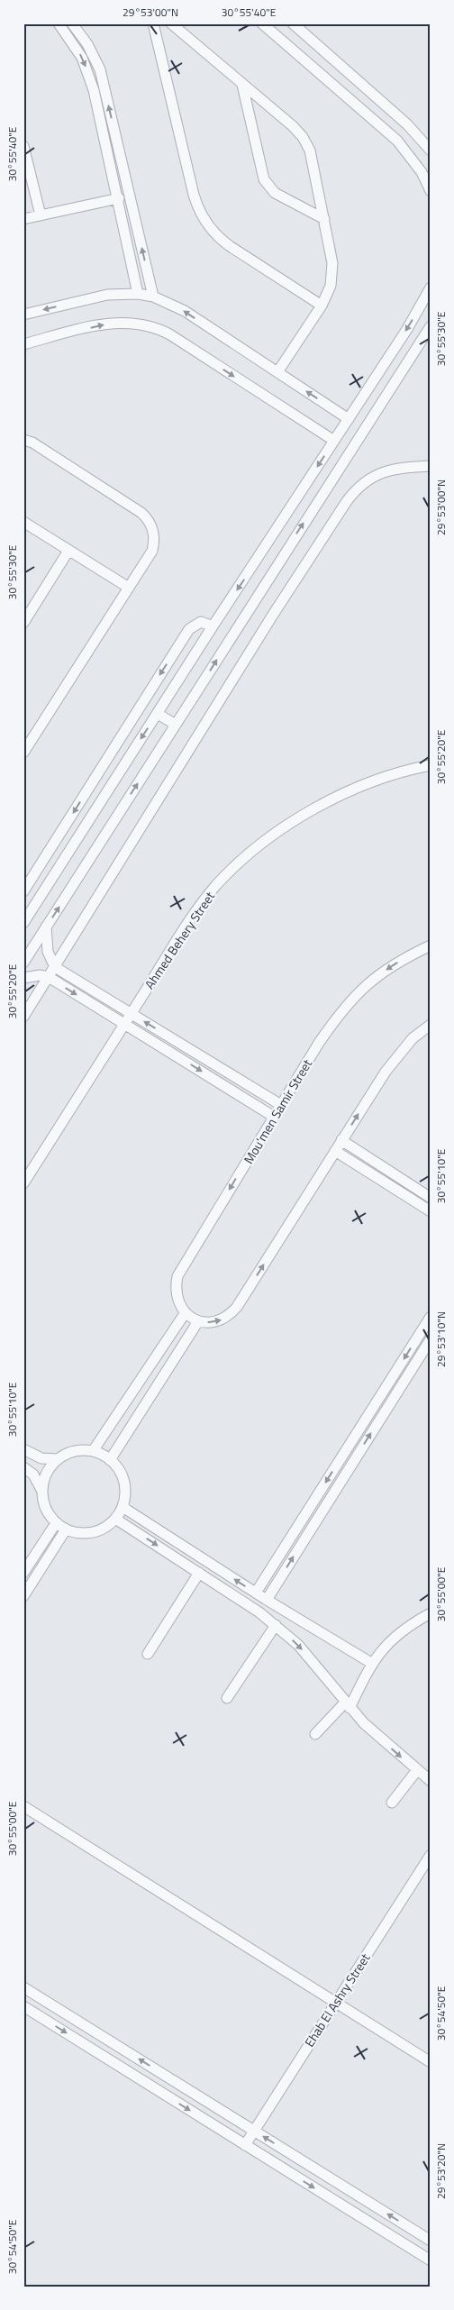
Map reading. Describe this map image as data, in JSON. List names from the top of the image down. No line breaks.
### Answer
{"streets":{"street":["Ahmed Behery Street","Mou'men Samir Street","Ehab El Ashry Street"]},"coordinates":["29°53'00\"N","30°55'40\"E","30°55'30\"E","30°55'20\"E","30°55'10\"E","29°53'10\"N","30°55'00\"E","30°54'50\"E","29°53'20\"N"]}
